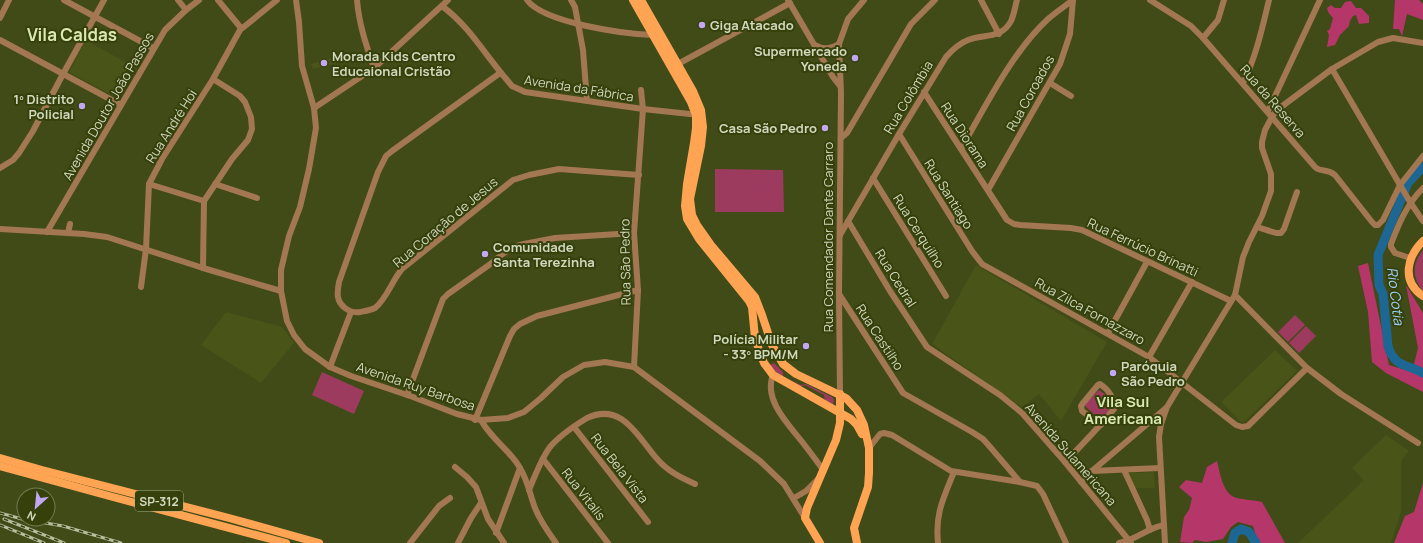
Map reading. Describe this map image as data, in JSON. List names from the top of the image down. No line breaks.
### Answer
{"streets":{"main road":["Rua Comendador Dante Carraro","Avenida Ruy Barbosa","SP-312"],"street":["Avenida da Fábrica","Rua Coroados","Rua Colômbia","Rua da Reserva","Avenida Doutor João Passos","Rua André Hoi","Rua Diorama","Rua Santiago","Rua Coração de Jesus","Rua Cerquilho","Rua Ferrúcio Brinatti","Rua São Pedro","Rua Cedral","Rua Zilca Fornazzaro","Rua Castilho","Avenida Sulamericana","Rua Bela Vista","Rua Vitalis"]},"crossings":[["Avenida da Fábrica","Rua São Pedro"],["Rua Coroados","Rua Diorama"],["Rua Coroados","Rua Ferrúcio Brinatti"],["Rua Colômbia","Rua Diorama"],["Rua Colômbia","Rua Santiago"],["Rua Colômbia","Rua Cerquilho"],["Rua Colômbia","Rua Comendador Dante Carraro"],["Rua Colômbia","Rua Cedral"],["Rua Diorama","Rua Ferrúcio Brinatti"],["Rua Santiago","Rua Zilca Fornazzaro"],["Rua Coração de Jesus","Rua São Pedro"],["Rua Comendador Dante Carraro","Rua Castilho"],["Rua Comendador Dante Carraro","Avenida Ruy Barbosa"],["Rua São Pedro","Avenida Ruy Barbosa"],["Rua Cedral","Avenida Sulamericana"]],"districts":["Vila Caldas","Vila Sul Americana"],"water":["Rio Cotia"],"places":["Giga Atacado","Supermercado Yoneda","Morada Kids Centro Educaional Cristão","1º Distrito Policial","Casa São Pedro","Comunidade Santa Terezinha","Polícia Militar - 33º BPM/M","Paróquia São Pedro"],"north":"bottom left"}
